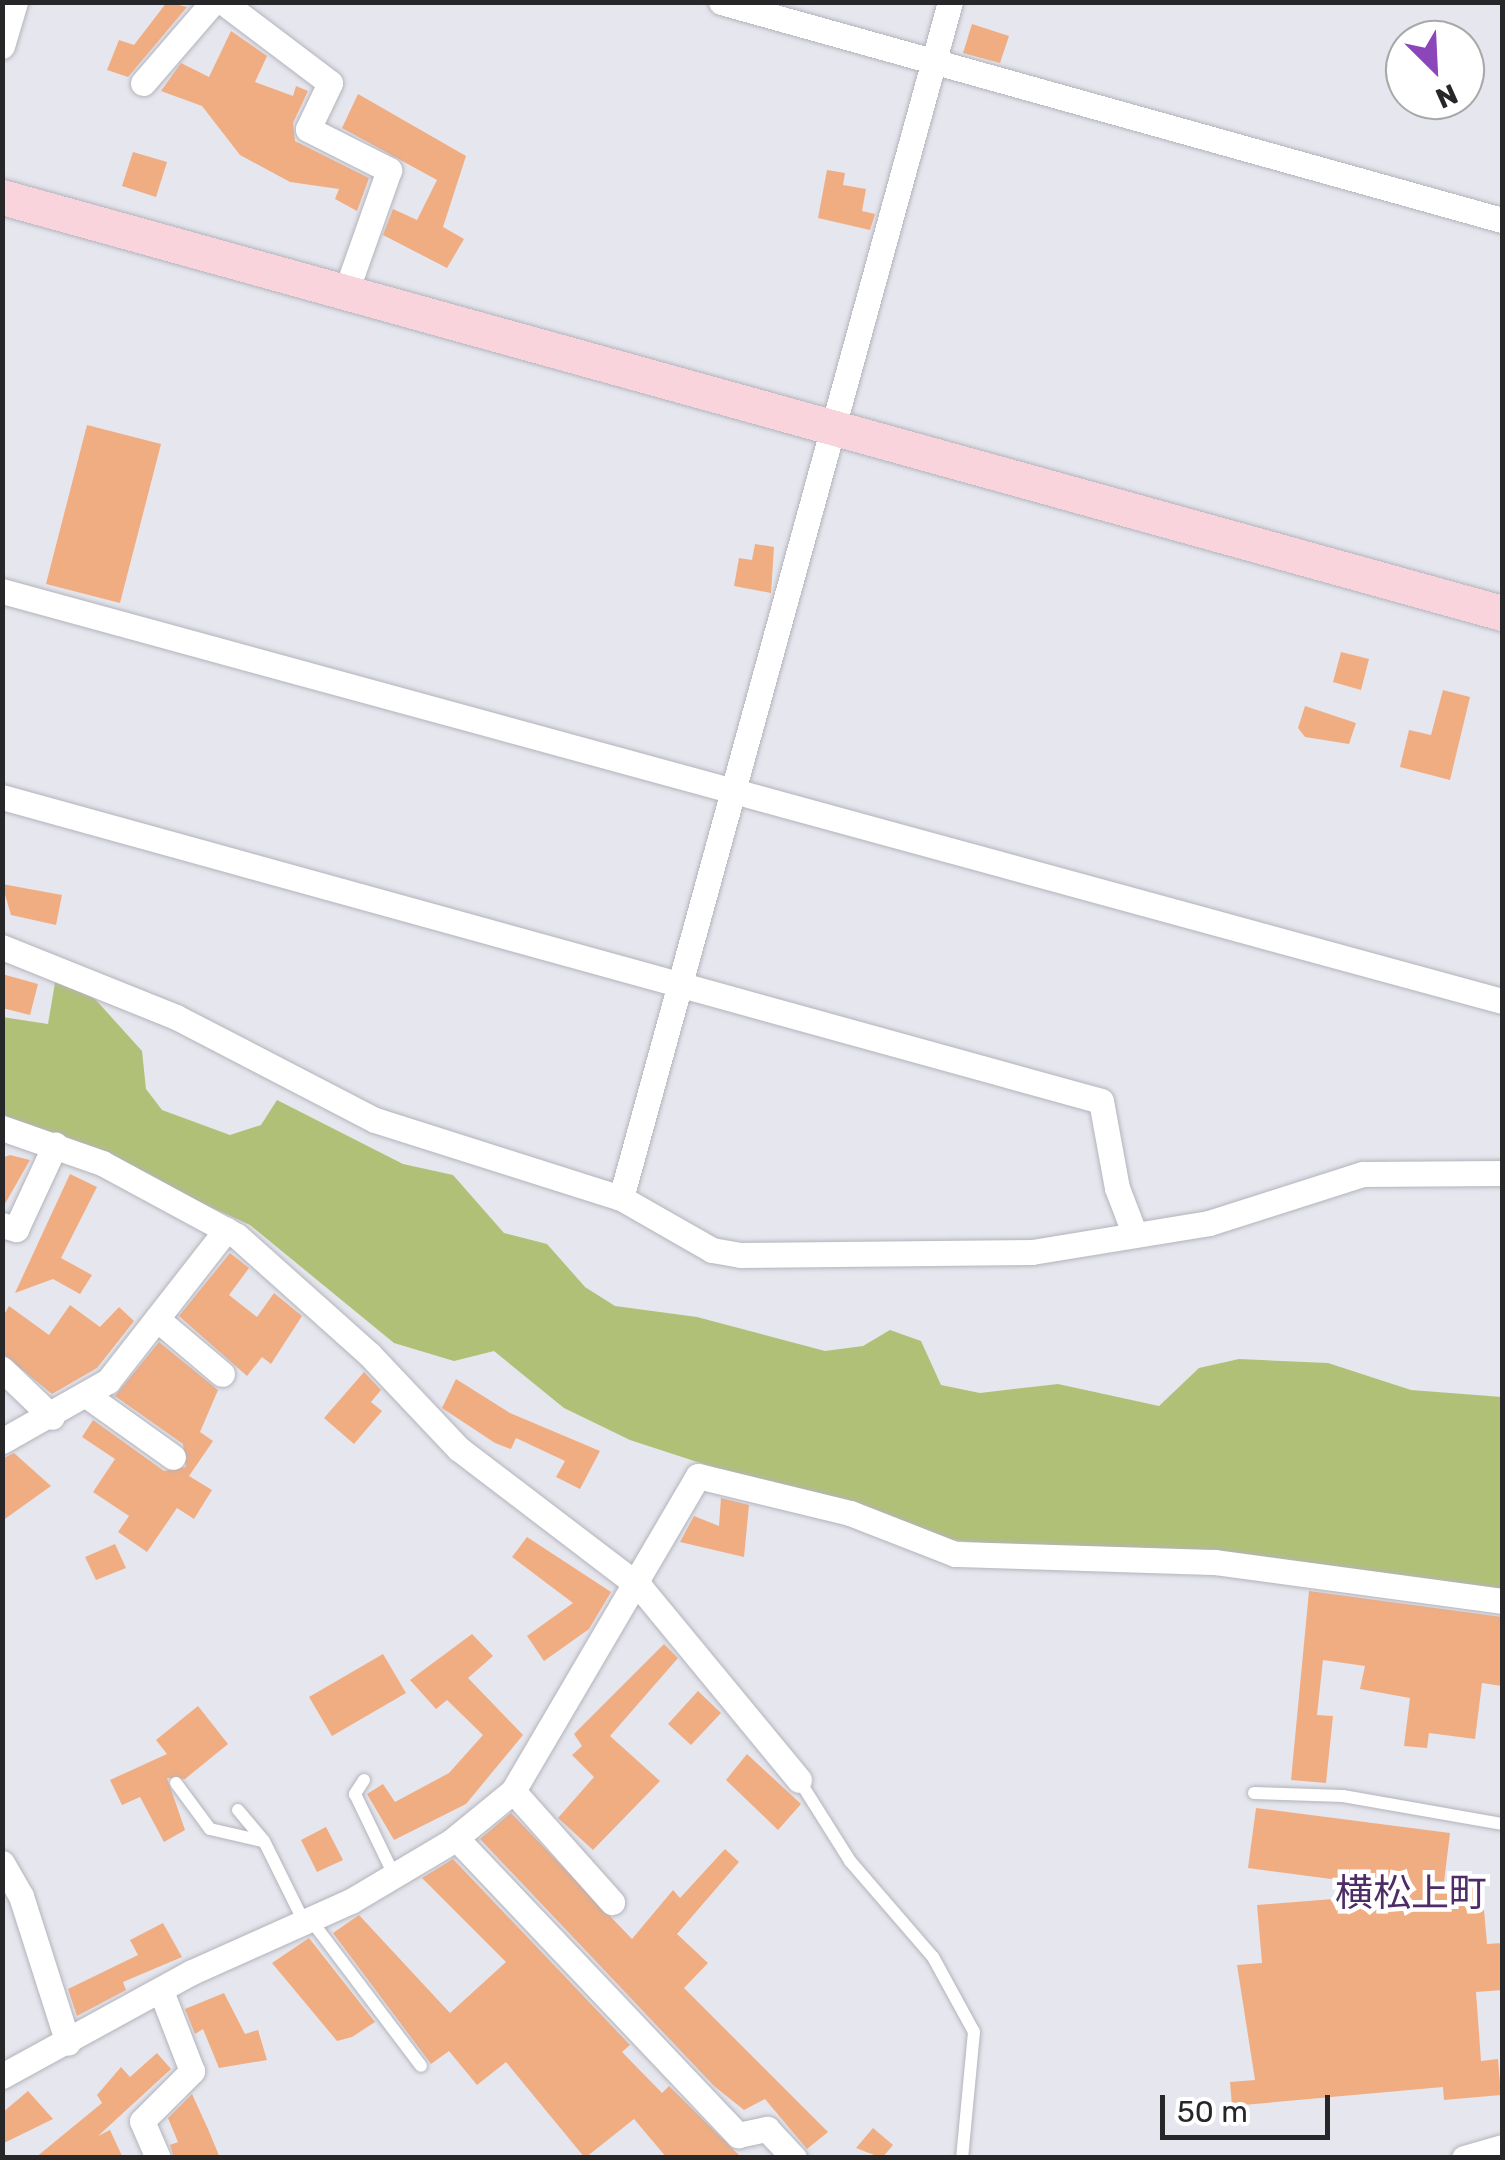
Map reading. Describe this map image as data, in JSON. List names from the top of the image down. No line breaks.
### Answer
{"districts":["横松上町"],"scale_bar":"50 m","north":"bottom right"}
